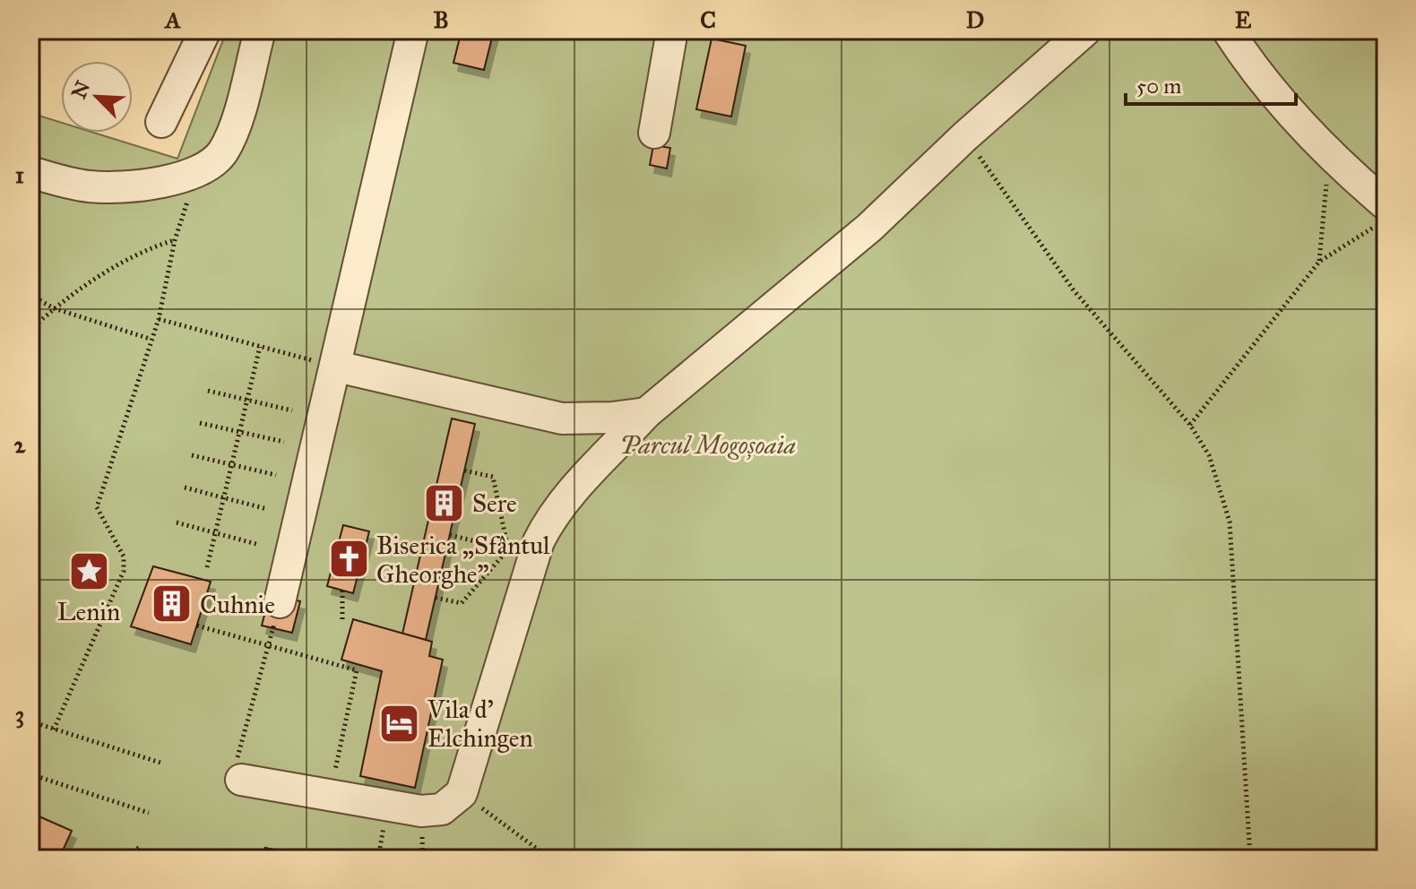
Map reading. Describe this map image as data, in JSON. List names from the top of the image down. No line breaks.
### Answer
{"parks":["Parcul Mogoșoaia"],"places":{"building":["Sere","Cuhnie"],"church":["Biserica „Sfântul Gheorghe”"],"place":["Lenin"],"hotel":["Vila d' Elchingen"]},"scale_bar":"50 m","north":"top left","grid":{"columns":["A","B","C","D","E"],"rows":["1","2","3"]}}
